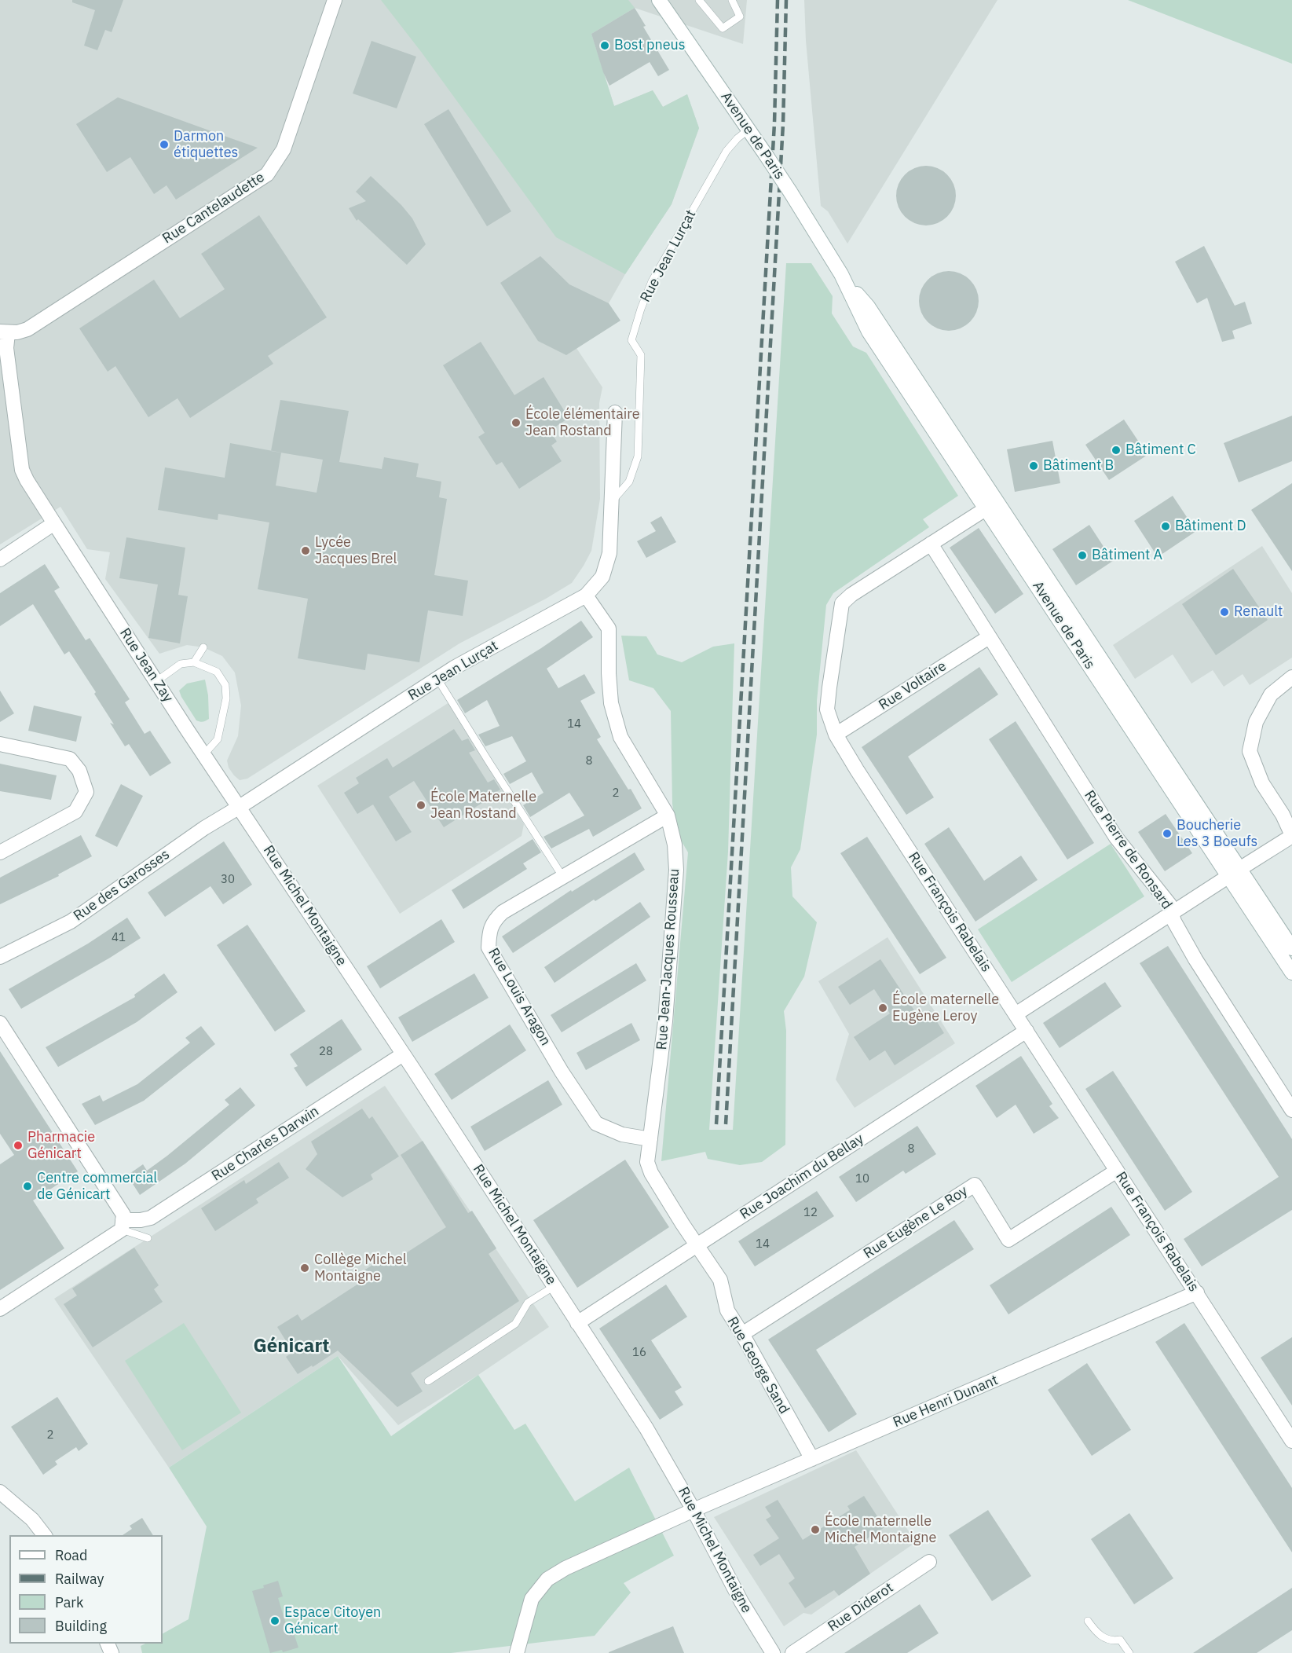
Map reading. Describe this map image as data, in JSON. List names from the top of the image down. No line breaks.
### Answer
{"streets":{"street":["Avenue de Paris","Rue Cantelaudette","Rue Jean Lurçat","Rue Jean Zay","Rue Voltaire","Rue Pierre de Ronsard","Rue des Garosses","Rue Michel Montaigne","Rue François Rabelais","Rue Jean-Jacques Rousseau","Rue Louis Aragon","Rue Charles Darwin","Rue Joachim du Bellay","Rue Eugène Le Roy","Rue George Sand","Rue Henri Dunant","Rue Diderot"]},"crossings":[["Avenue de Paris","Rue Jean Lurçat"],["Avenue de Paris","Rue François Rabelais"],["Rue Cantelaudette","Rue Jean Zay"],["Rue Jean Lurçat","Rue Jean Zay"],["Rue Jean Lurçat","Rue des Garosses"],["Rue Jean Lurçat","Rue Michel Montaigne"],["Rue Jean Lurçat","Rue Jean-Jacques Rousseau"],["Rue Jean Zay","Rue des Garosses"],["Rue Jean Zay","Rue Michel Montaigne"],["Rue Voltaire","Rue Pierre de Ronsard"],["Rue Voltaire","Rue François Rabelais"],["Rue Pierre de Ronsard","Rue François Rabelais"],["Rue des Garosses","Rue Michel Montaigne"],["Rue Michel Montaigne","Rue Charles Darwin"],["Rue Michel Montaigne","Rue Joachim du Bellay"],["Rue Michel Montaigne","Rue Henri Dunant"],["Rue François Rabelais","Rue Joachim du Bellay"],["Rue François Rabelais","Rue Eugène Le Roy"],["Rue François Rabelais","Rue Henri Dunant"],["Rue Jean-Jacques Rousseau","Rue Louis Aragon"],["Rue Jean-Jacques Rousseau","Rue Joachim du Bellay"],["Rue Jean-Jacques Rousseau","Rue George Sand"],["Rue Joachim du Bellay","Rue George Sand"],["Rue Eugène Le Roy","Rue George Sand"],["Rue George Sand","Rue Henri Dunant"]],"districts":["Génicart"],"places":["Bost pneus","Darmon étiquettes","École élémentaire Jean Rostand","Bâtiment C","Bâtiment B","Bâtiment D","Lycée Jacques Brel","Bâtiment A","Renault","École Maternelle Jean Rostand","Boucherie Les 3 Boeufs","École maternelle Eugène Leroy","Pharmacie Génicart","Centre commercial de Génicart","Collège Michel Montaigne","École maternelle Michel Montaigne","Espace Citoyen Génicart"],"house_numbers":["14","8","2","30","41","28","8","10","12","14","16","2"],"legend":["Road","Railway","Park","Building"]}
